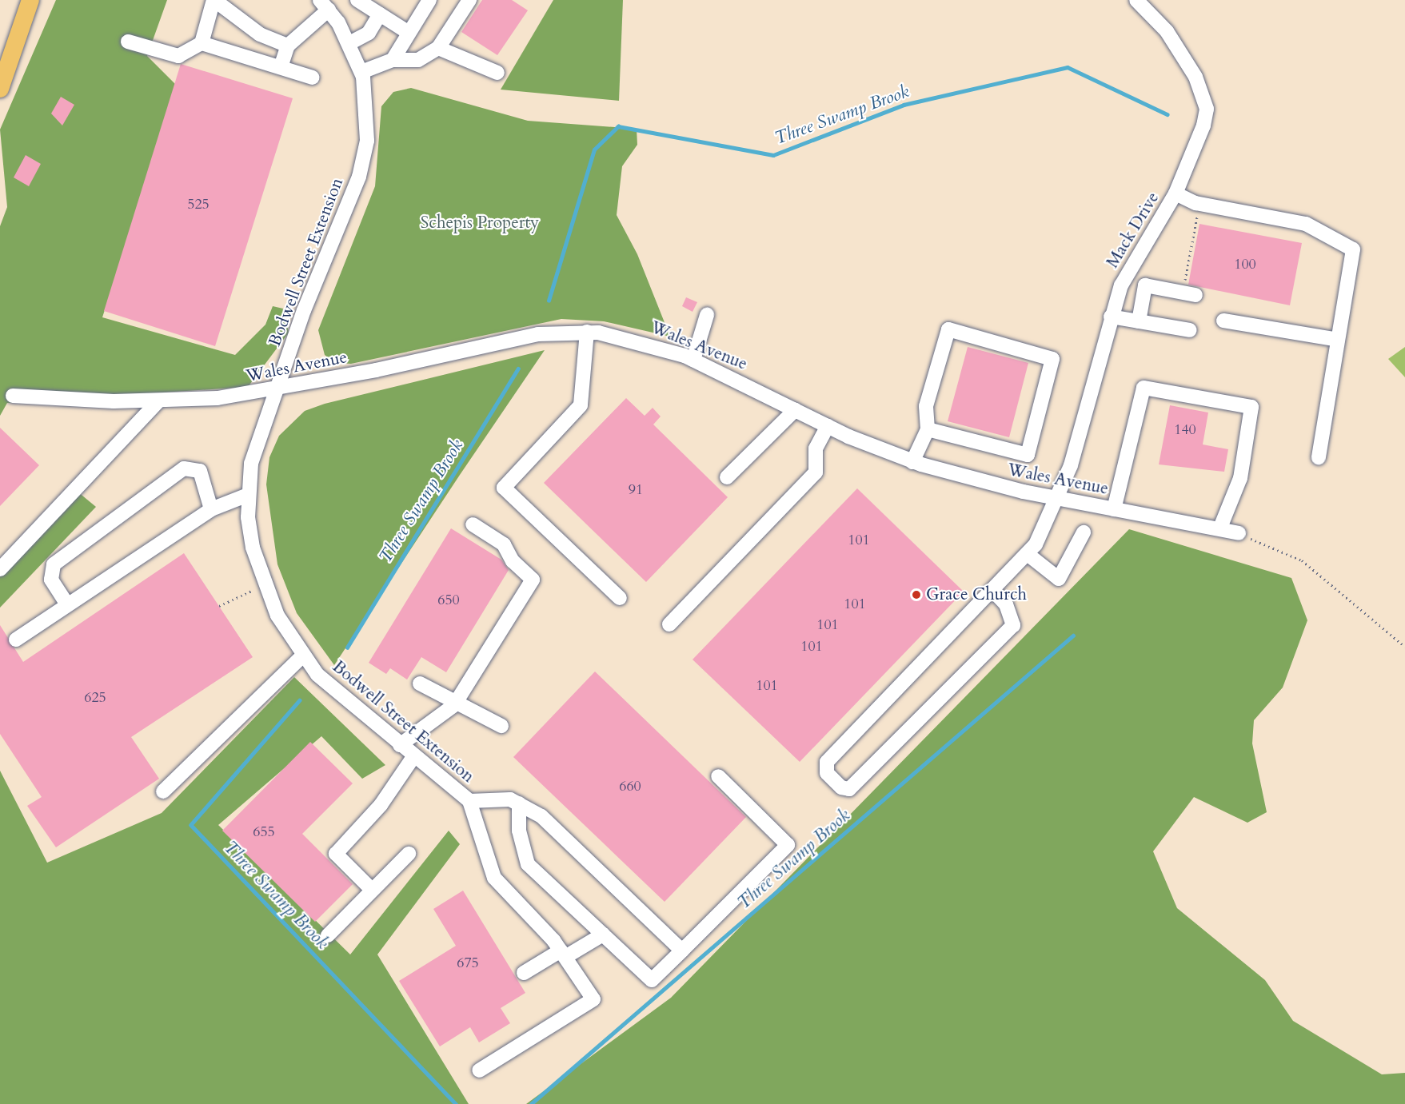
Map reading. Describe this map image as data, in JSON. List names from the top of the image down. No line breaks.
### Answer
{"streets":{"street":["Mack Drive","Bodwell Street Extension","Wales Avenue"]},"crossings":[["Mack Drive","Wales Avenue"],["Bodwell Street Extension","Wales Avenue"]],"water":["Three Swamp Brook"],"parks":["Schepis Property"],"places":["Grace Church"],"house_numbers":["525","100","140","91","101","650","101","101","101","101","625","660","655","675"]}
